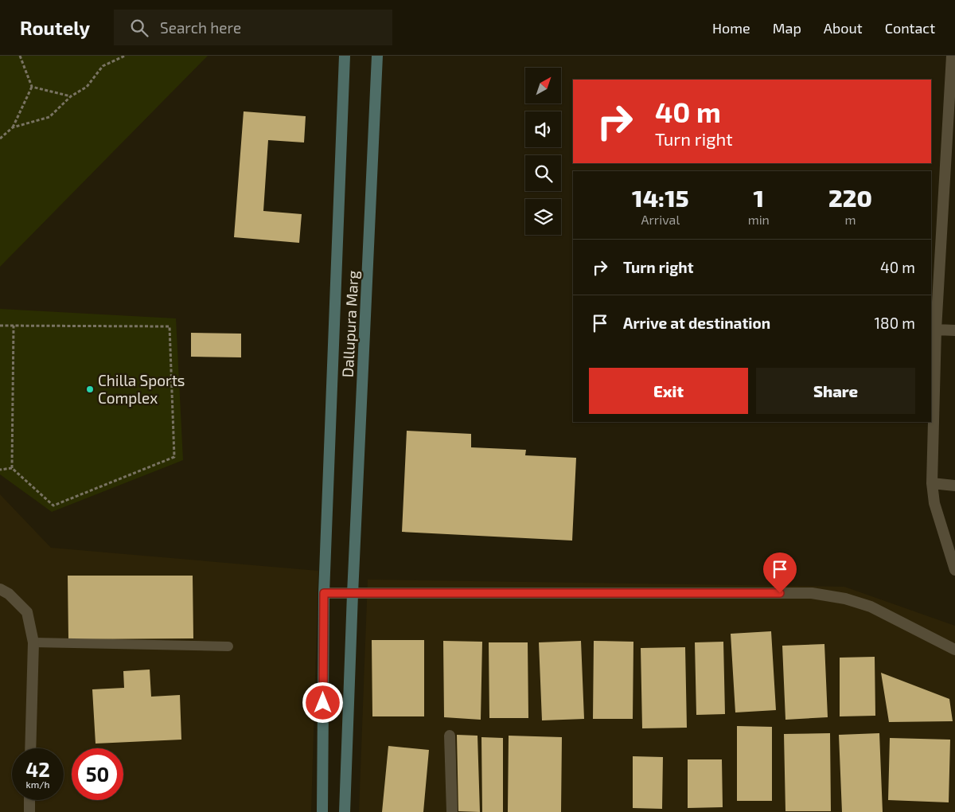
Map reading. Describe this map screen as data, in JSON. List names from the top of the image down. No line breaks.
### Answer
{"streets":{"main road":["Dallupura Marg"]},"places":["Chilla Sports Complex"],"north":"top right","page":{"header":"Routely","search":"Search here","nav":["Home","Map","About","Contact"],"turn":["40 m","Turn right"],"eta":["14:15","Arrival","1","min","220","m"],"list":[{"name":"Turn right","value":"40 m"},{"name":"Arrive at destination","value":"180 m"}],"buttons":["Exit","Share"],"speed":"42 km/h","limit":"50"}}
